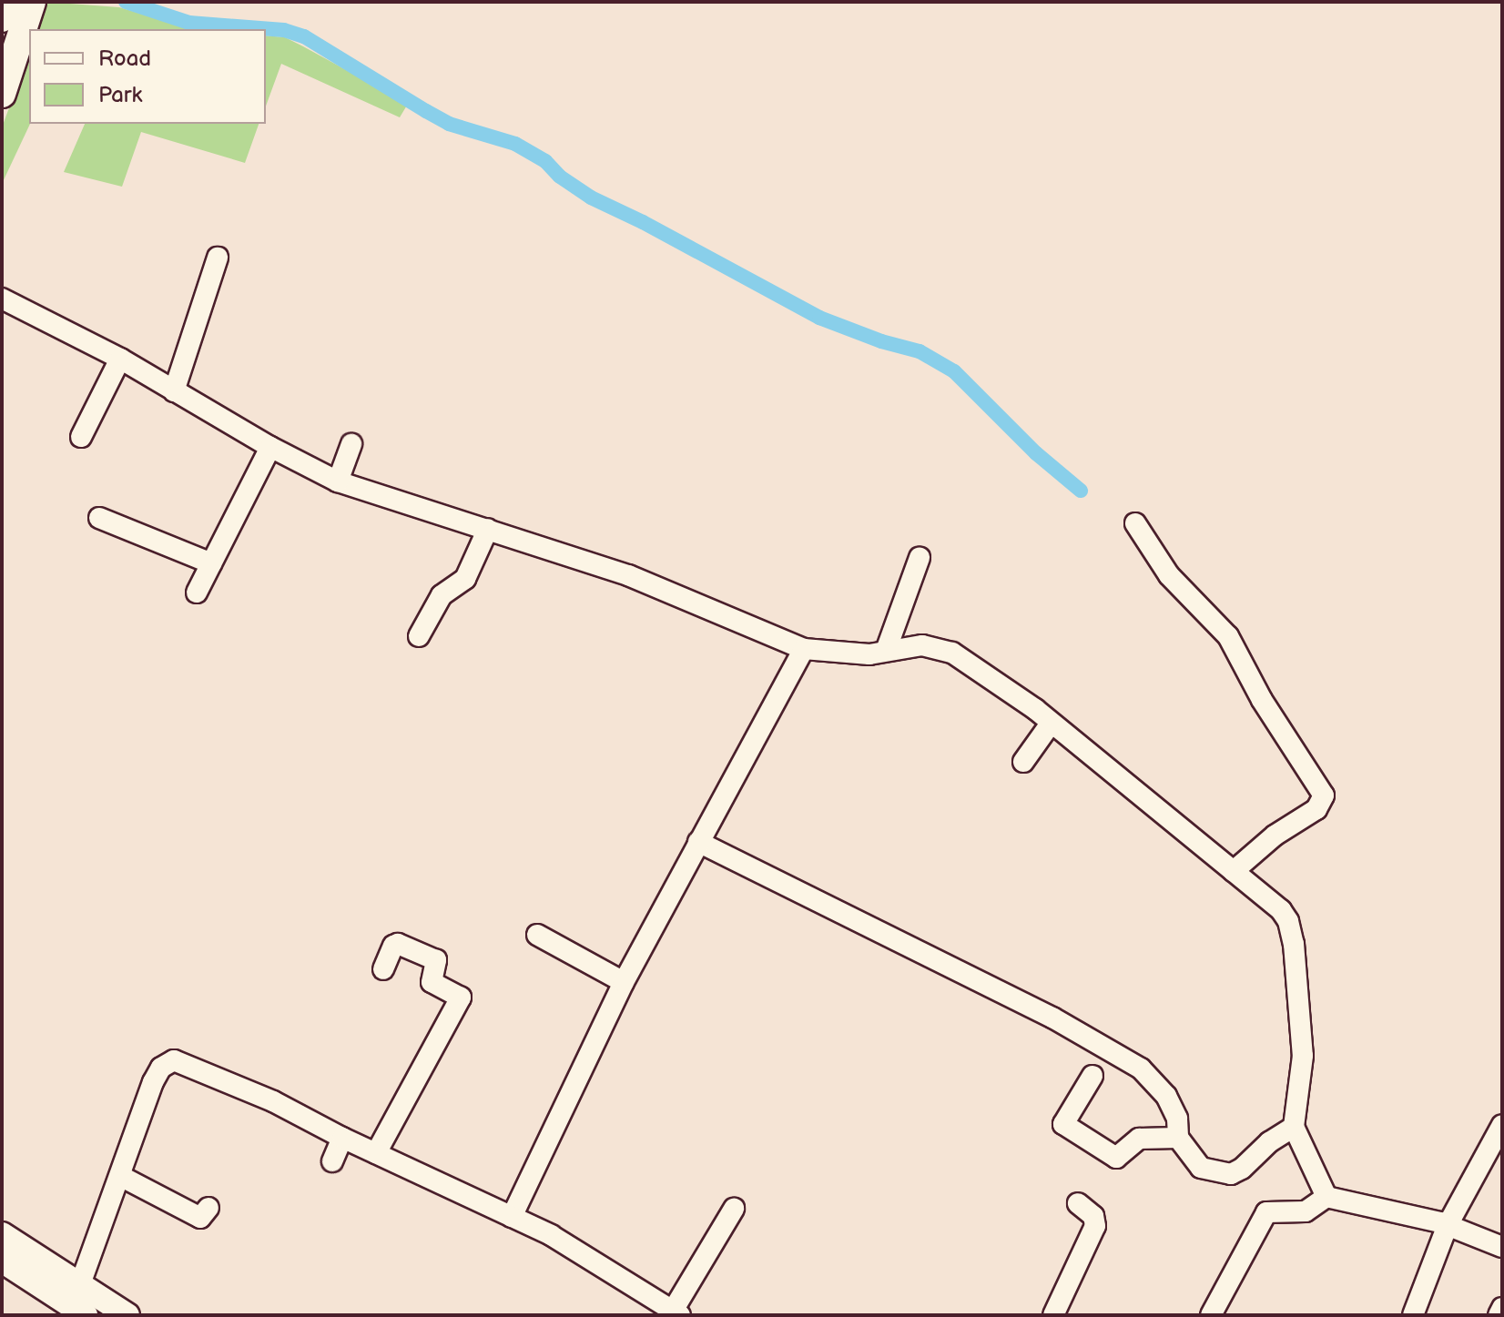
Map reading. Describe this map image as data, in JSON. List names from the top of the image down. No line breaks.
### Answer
{"legend":["Road","Park"]}
